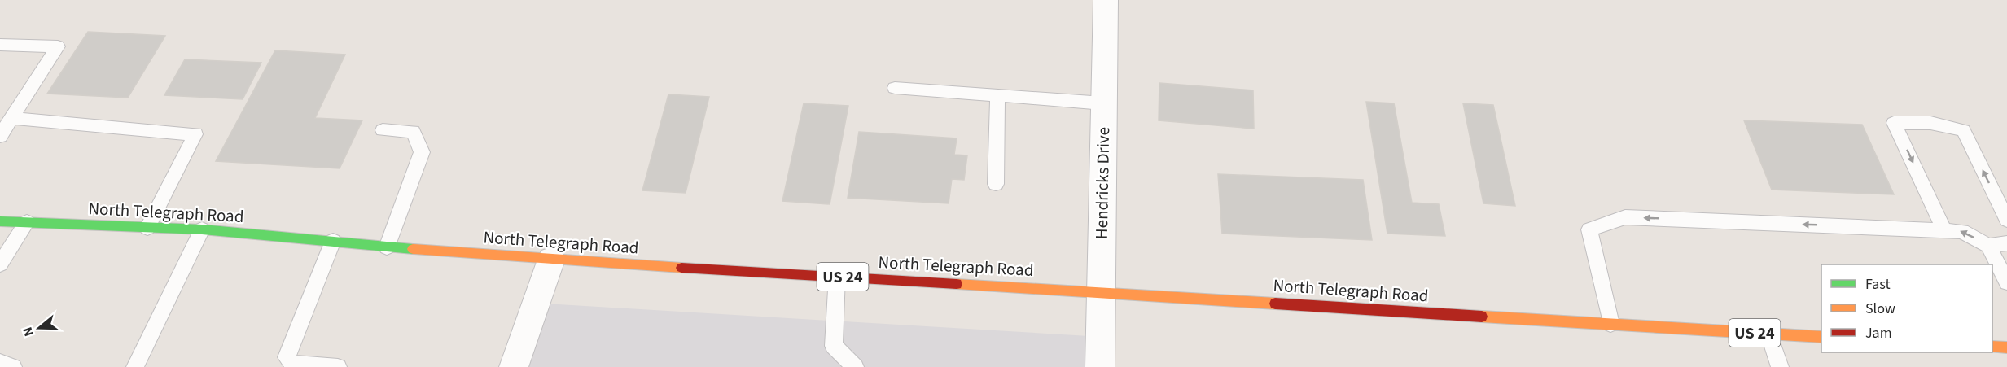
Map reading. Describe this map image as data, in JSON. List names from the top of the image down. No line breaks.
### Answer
{"streets":{"main road":["North Telegraph Road","US 24"],"street":["Hendricks Drive"]},"crossings":[["Hendricks Drive","North Telegraph Road"]],"legend":["Fast","Slow","Jam"],"north":"left"}
